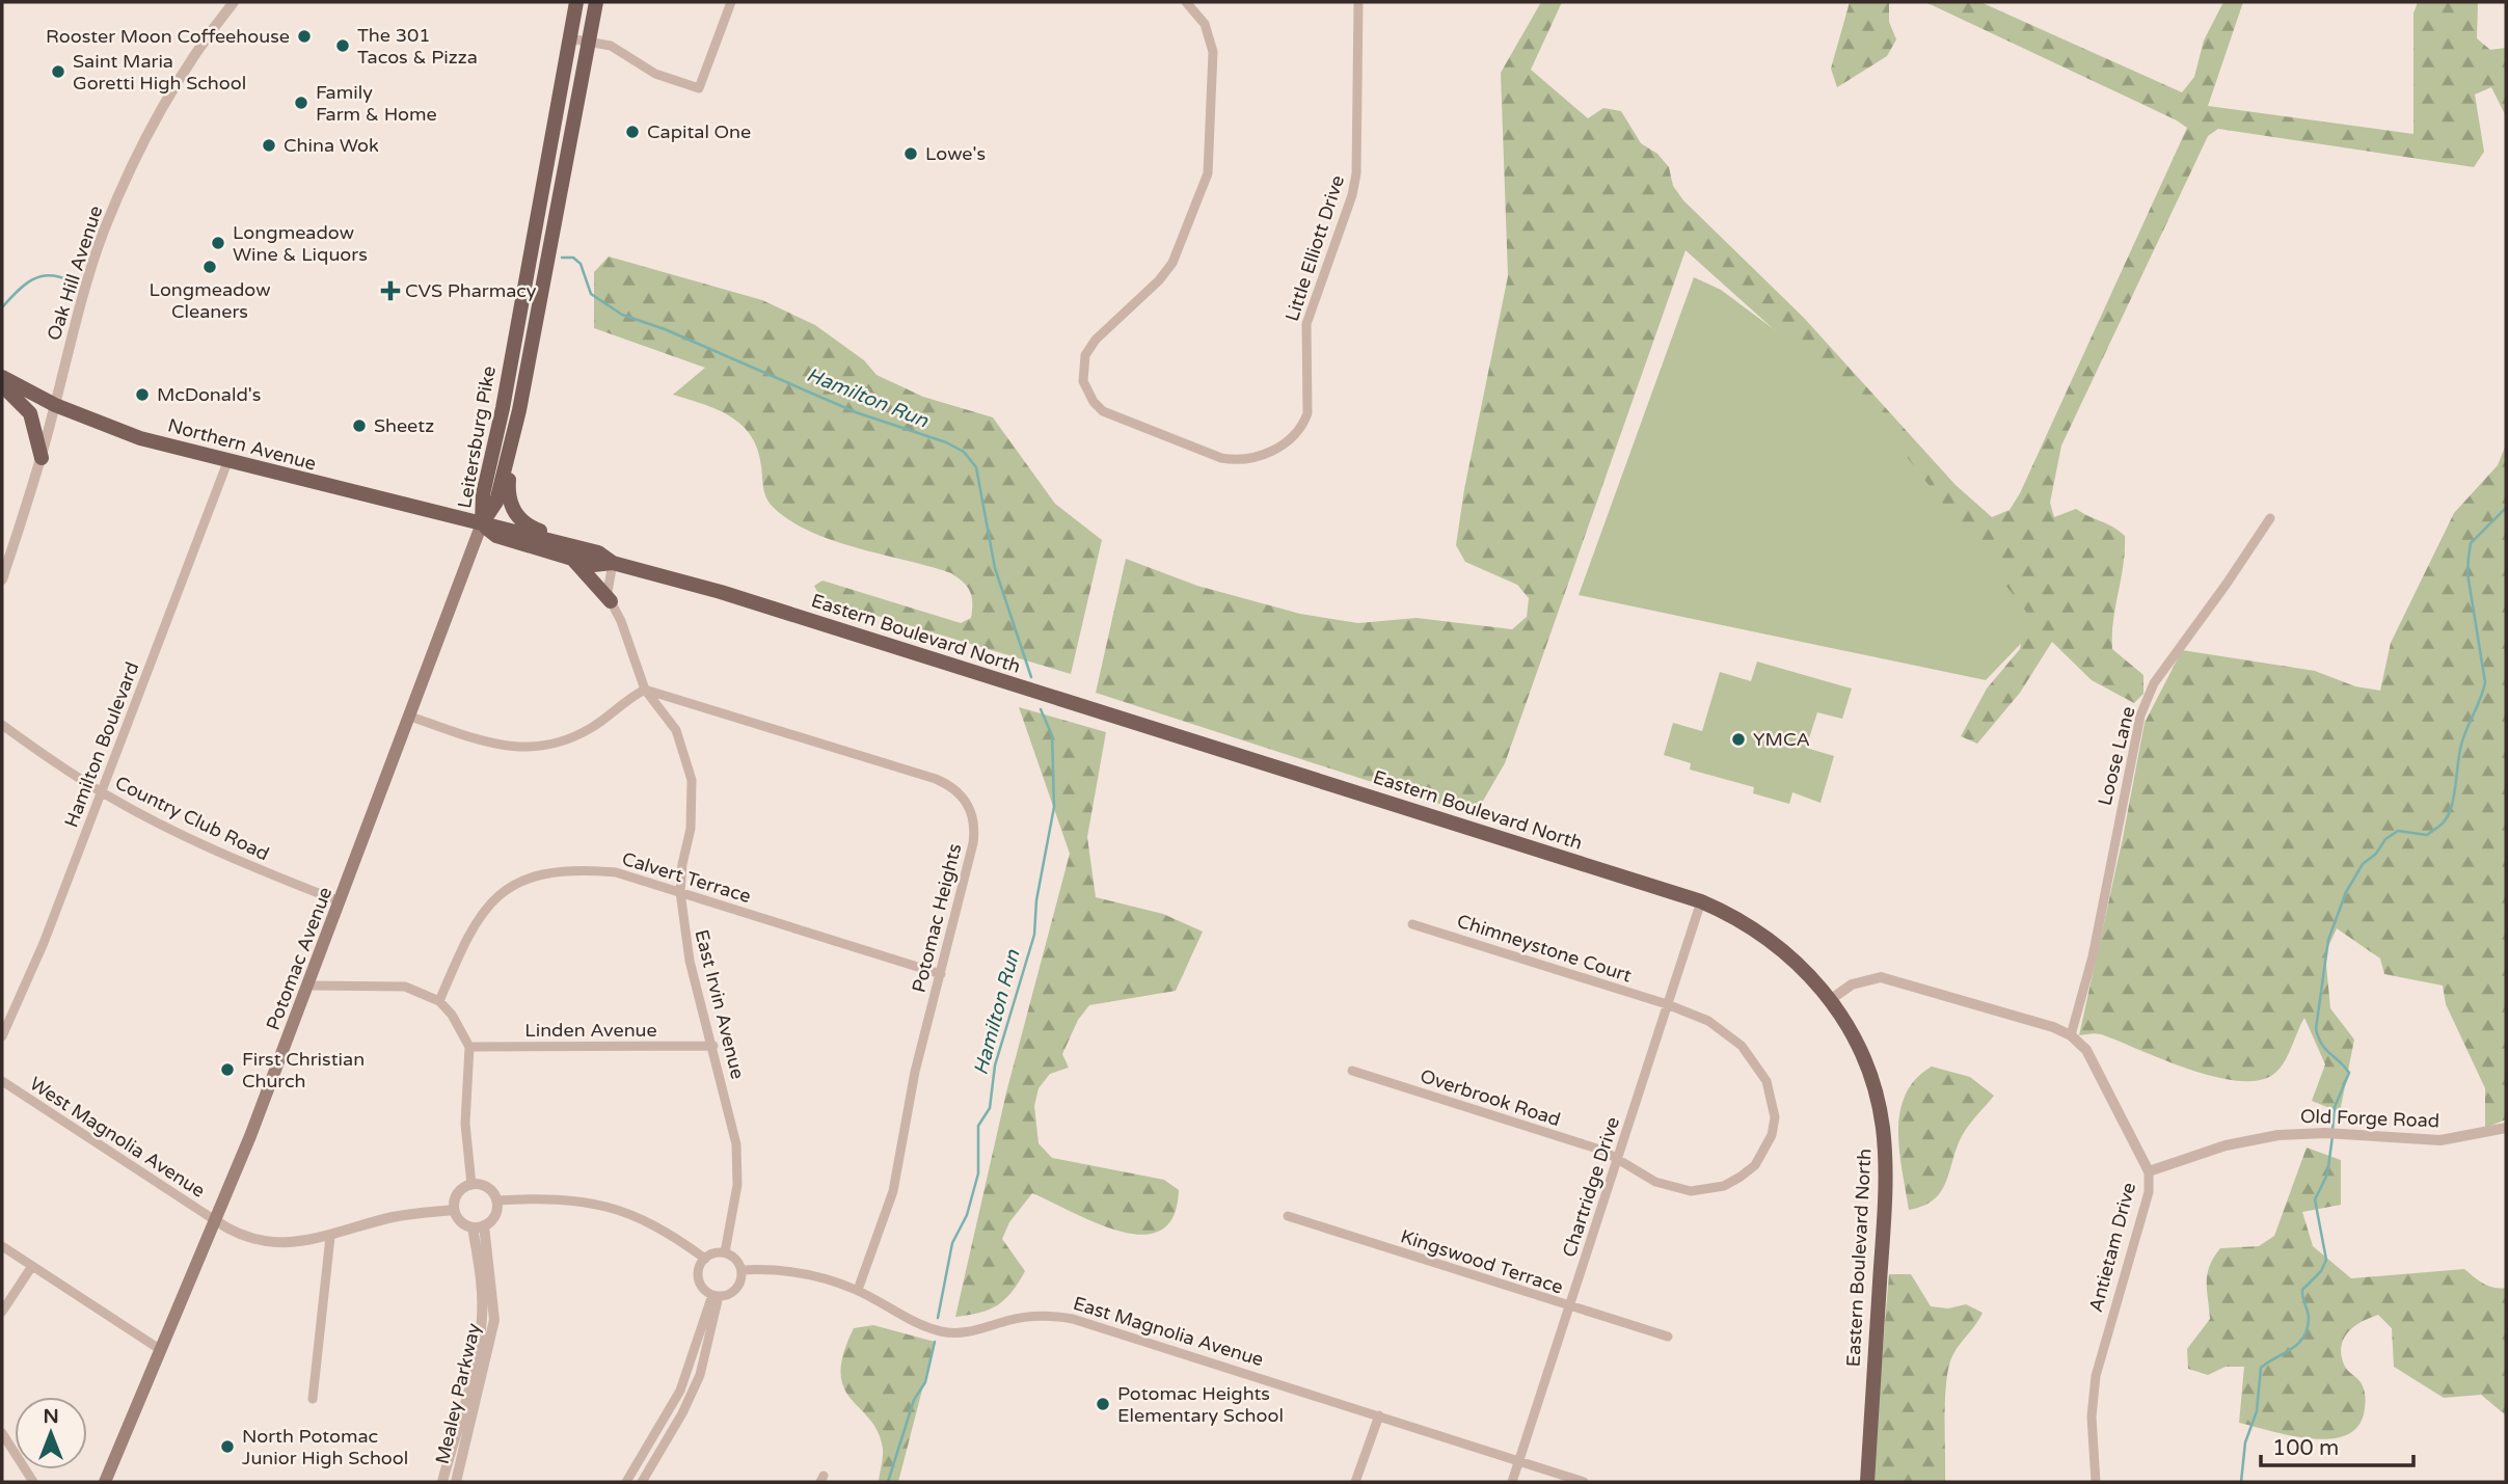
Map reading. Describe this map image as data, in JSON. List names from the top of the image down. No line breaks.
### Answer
{"streets":{"main road":["Leitersburg Pike","Northern Avenue","Eastern Boulevard North","Potomac Avenue"],"street":["Little Elliott Drive","Oak Hill Avenue","Hamilton Boulevard","Loose Lane","Country Club Road","Calvert Terrace","Potomac Heights","Chimneystone Court","East Irvin Avenue","Linden Avenue","Overbrook Road","Old Forge Road","West Magnolia Avenue","Chartridge Drive","Antietam Drive","Kingswood Terrace","East Magnolia Avenue","Mealey Parkway"]},"crossings":[["Oak Hill Avenue","Northern Avenue"],["Leitersburg Pike","Northern Avenue"],["Leitersburg Pike","Eastern Boulevard North"],["Leitersburg Pike","Potomac Avenue"],["Northern Avenue","Eastern Boulevard North"],["Northern Avenue","Hamilton Boulevard"],["Northern Avenue","Potomac Avenue"],["Eastern Boulevard North","Potomac Avenue"],["Eastern Boulevard North","Chartridge Drive"],["Hamilton Boulevard","Country Club Road"],["Loose Lane","Antietam Drive"],["Country Club Road","Potomac Avenue"],["Calvert Terrace","Potomac Heights"],["Calvert Terrace","East Irvin Avenue"],["Potomac Heights","East Irvin Avenue"],["Potomac Heights","East Magnolia Avenue"],["Chimneystone Court","Overbrook Road"],["Chimneystone Court","Chartridge Drive"],["Potomac Avenue","West Magnolia Avenue"],["East Irvin Avenue","Linden Avenue"],["East Irvin Avenue","East Magnolia Avenue"],["Overbrook Road","Chartridge Drive"],["Old Forge Road","Antietam Drive"],["Chartridge Drive","Kingswood Terrace"],["Chartridge Drive","East Magnolia Avenue"]],"water":["Hamilton Run"],"places":{"other":["Rooster Moon Coffeehouse","The 301 Tacos & Pizza","Saint Maria Goretti High School","Family Farm & Home","Capital One","China Wok","Lowe's","Longmeadow Wine & Liquors","Longmeadow Cleaners","McDonald's","Sheetz","YMCA","First Christian Church","Potomac Heights Elementary School","North Potomac Junior High School"],"health":["CVS Pharmacy"]},"scale_bar":"100 m","north":"top"}
